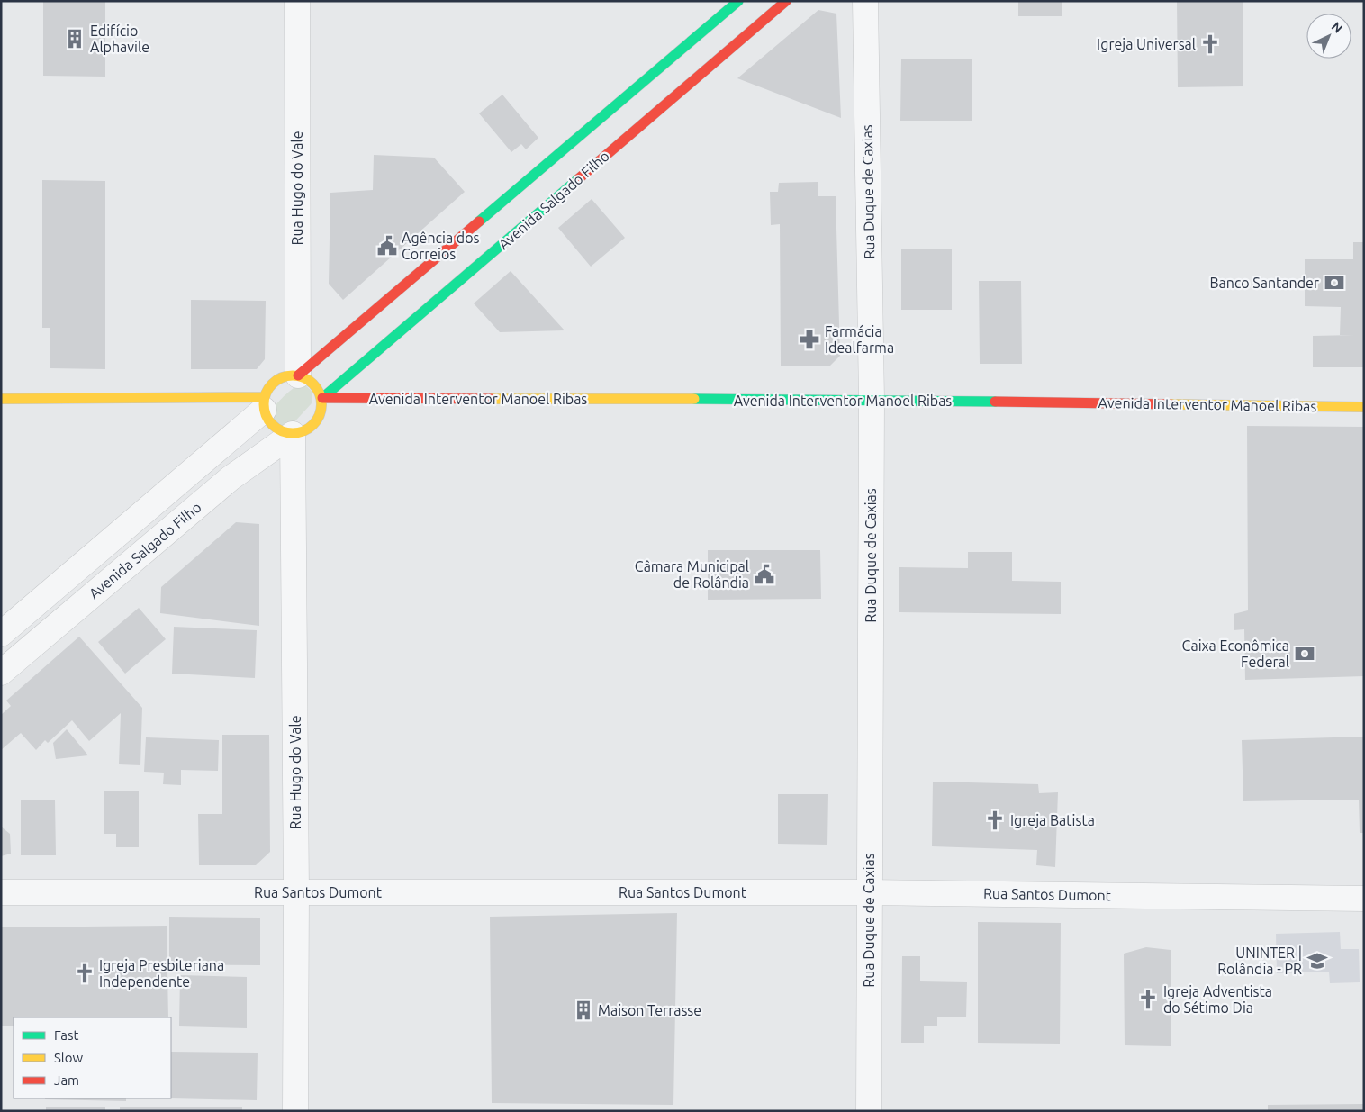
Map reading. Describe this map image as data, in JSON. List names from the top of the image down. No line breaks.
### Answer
{"streets":{"street":["Rua Hugo do Vale","Rua Duque de Caxias","Avenida Salgado Filho","Avenida Interventor Manoel Ribas","Rua Santos Dumont"]},"crossings":[["Rua Hugo do Vale","Avenida Salgado Filho"],["Rua Hugo do Vale","Avenida Interventor Manoel Ribas"],["Rua Hugo do Vale","Rua Santos Dumont"],["Rua Duque de Caxias","Avenida Interventor Manoel Ribas"],["Rua Duque de Caxias","Rua Santos Dumont"],["Avenida Salgado Filho","Avenida Interventor Manoel Ribas"]],"places":{"building":["Edifício Alphavile","Maison Terrasse"],"church":["Igreja Universal","Igreja Batista","Igreja Presbiteriana Independente","Igreja Adventista do Sétimo Dia"],"public building":["Agência dos Correios","Câmara Municipal de Rolândia"],"bank":["Banco Santander","Caixa Econômica Federal"],"pharmacy":["Farmácia Idealfarma"],"school or university":["UNINTER | Rolândia - PR"]},"legend":["Fast","Slow","Jam"],"north":"top right"}
